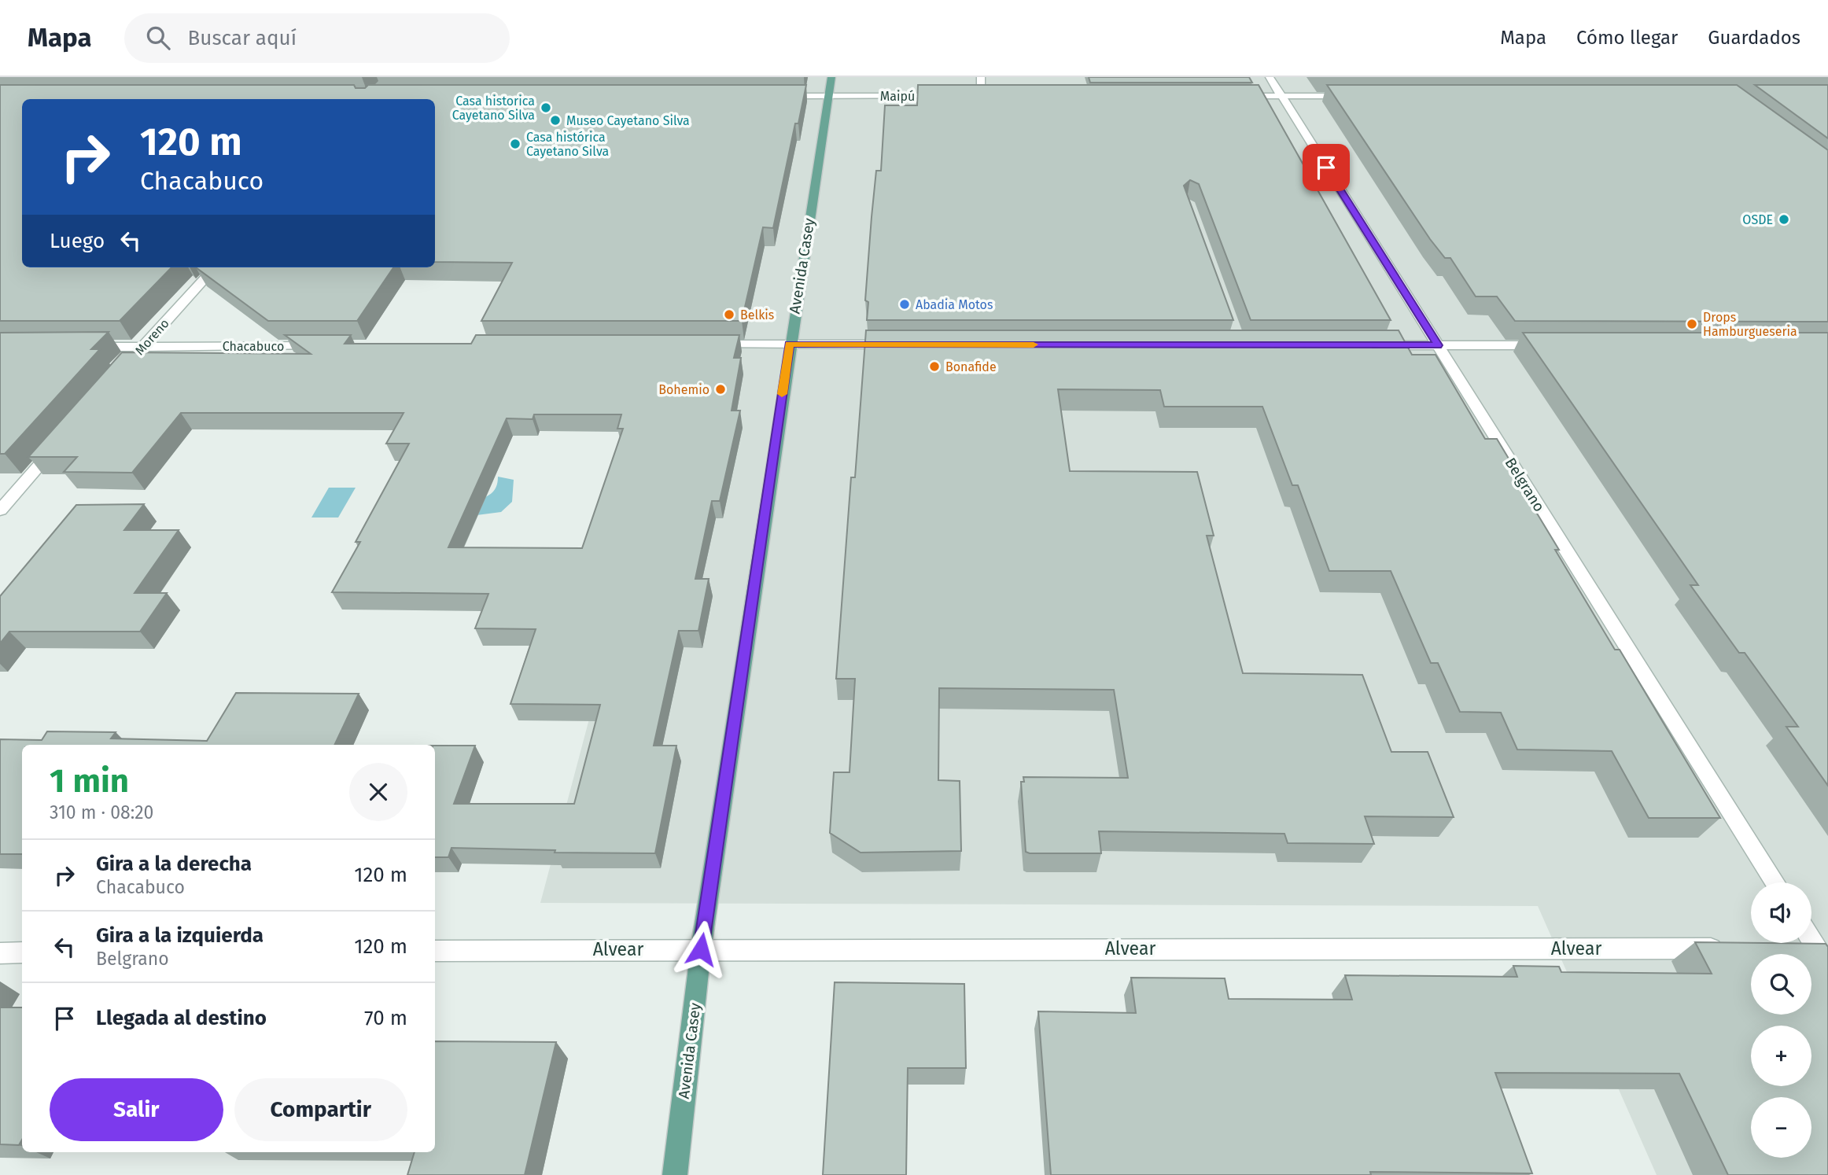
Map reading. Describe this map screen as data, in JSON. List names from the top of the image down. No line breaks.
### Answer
{"streets":{"main road":["Avenida Casey"],"street":["Maipú","Moreno","Chacabuco","Belgrano","Alvear"]},"crossings":[["Maipú","Avenida Casey"],["Avenida Casey","Alvear"],["Moreno","Chacabuco"]],"places":["Casa historica Cayetano Silva","Museo Cayetano Silva","Casa histórica Cayetano Silva","OSDE","Abadia Motos","Belkis","Drops Hamburgueseria","Bonafide","Bohemio"],"page":{"header":"Mapa","search":"Buscar aquí","nav":["Mapa","Cómo llegar","Guardados"],"turn":["120 m","Chacabuco"],"then":"Luego","heading":["1 min","310 m · 08:20"],"list":[{"name":"Gira a la derecha","note":"Chacabuco","value":"120 m"},{"name":"Gira a la izquierda","note":"Belgrano","value":"120 m"},{"name":"Llegada al destino","value":"70 m"}],"map_buttons":["+","−"],"buttons":["Salir","Compartir"]}}
